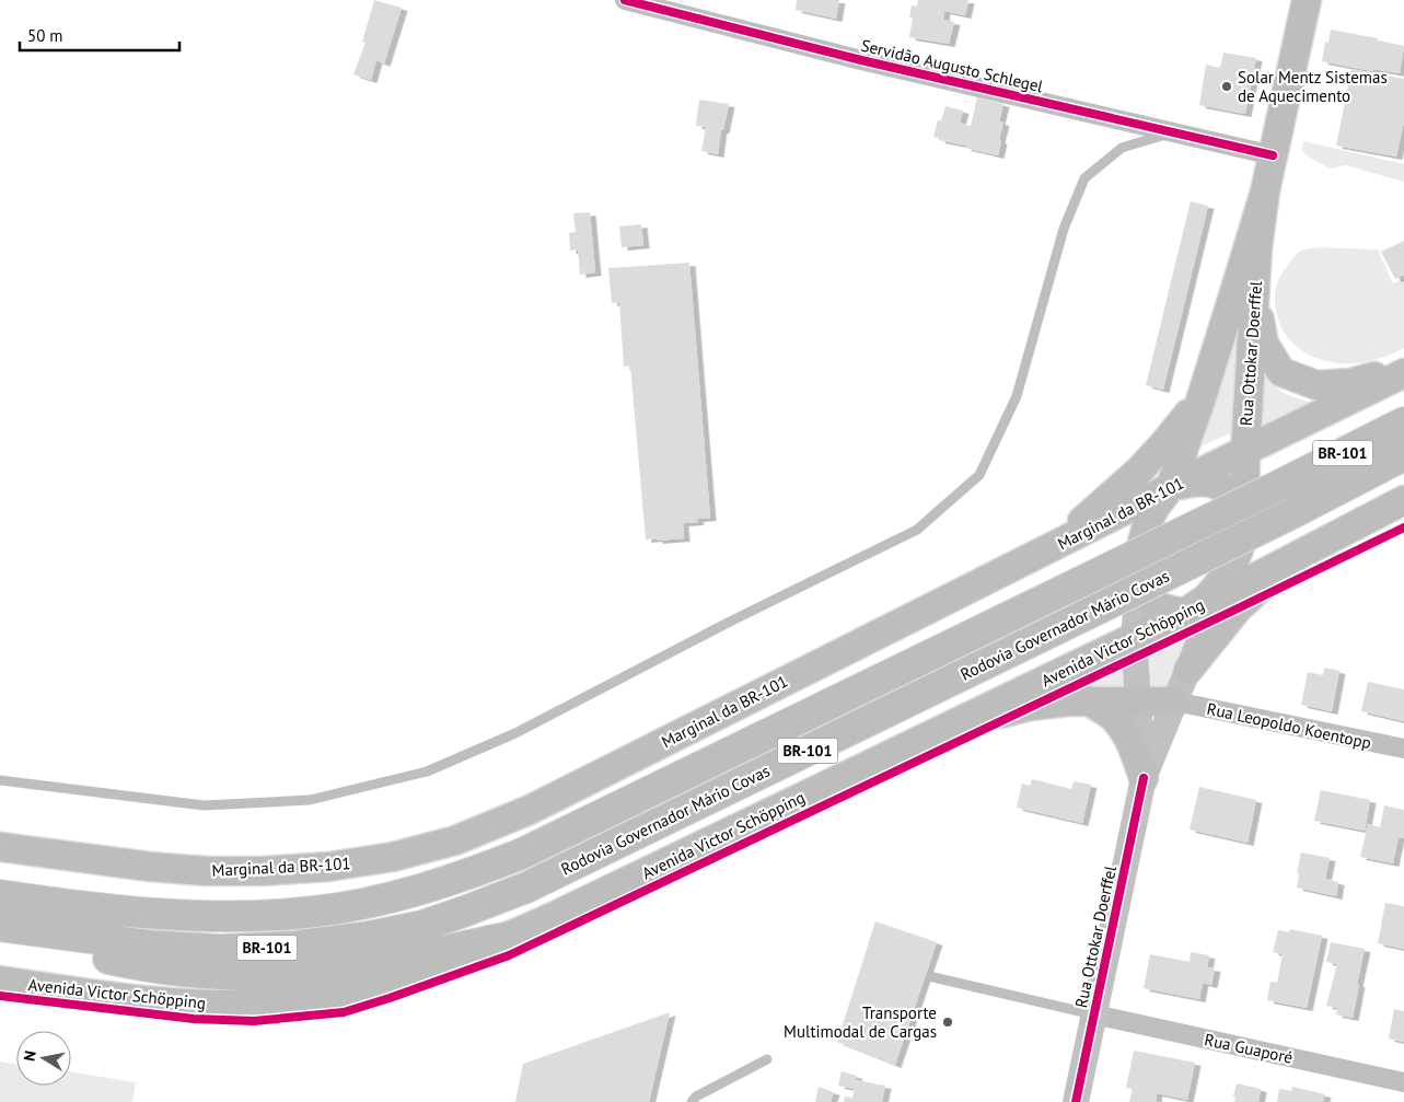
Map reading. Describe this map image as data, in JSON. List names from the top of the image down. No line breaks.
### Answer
{"streets":{"highway":["BR-101","Rodovia Governador Mário Covas"],"main road":["Rua Ottokar Doerffel","Marginal da BR-101","Avenida Victor Schöpping"],"street":["Servidão Augusto Schlegel","Rua Leopoldo Koentopp","Rua Guaporé"]},"crossings":[["Servidão Augusto Schlegel","Rua Ottokar Doerffel"],["Rua Ottokar Doerffel","Marginal da BR-101"],["Rua Ottokar Doerffel","Avenida Victor Schöpping"],["Rua Ottokar Doerffel","Rua Leopoldo Koentopp"],["Rua Ottokar Doerffel","Rua Guaporé"],["Marginal da BR-101","Avenida Victor Schöpping"]],"places":["Solar Mentz Sistemas de Aquecimento","Transporte Multimodal de Cargas"],"scale_bar":"50 m","north":"left"}
